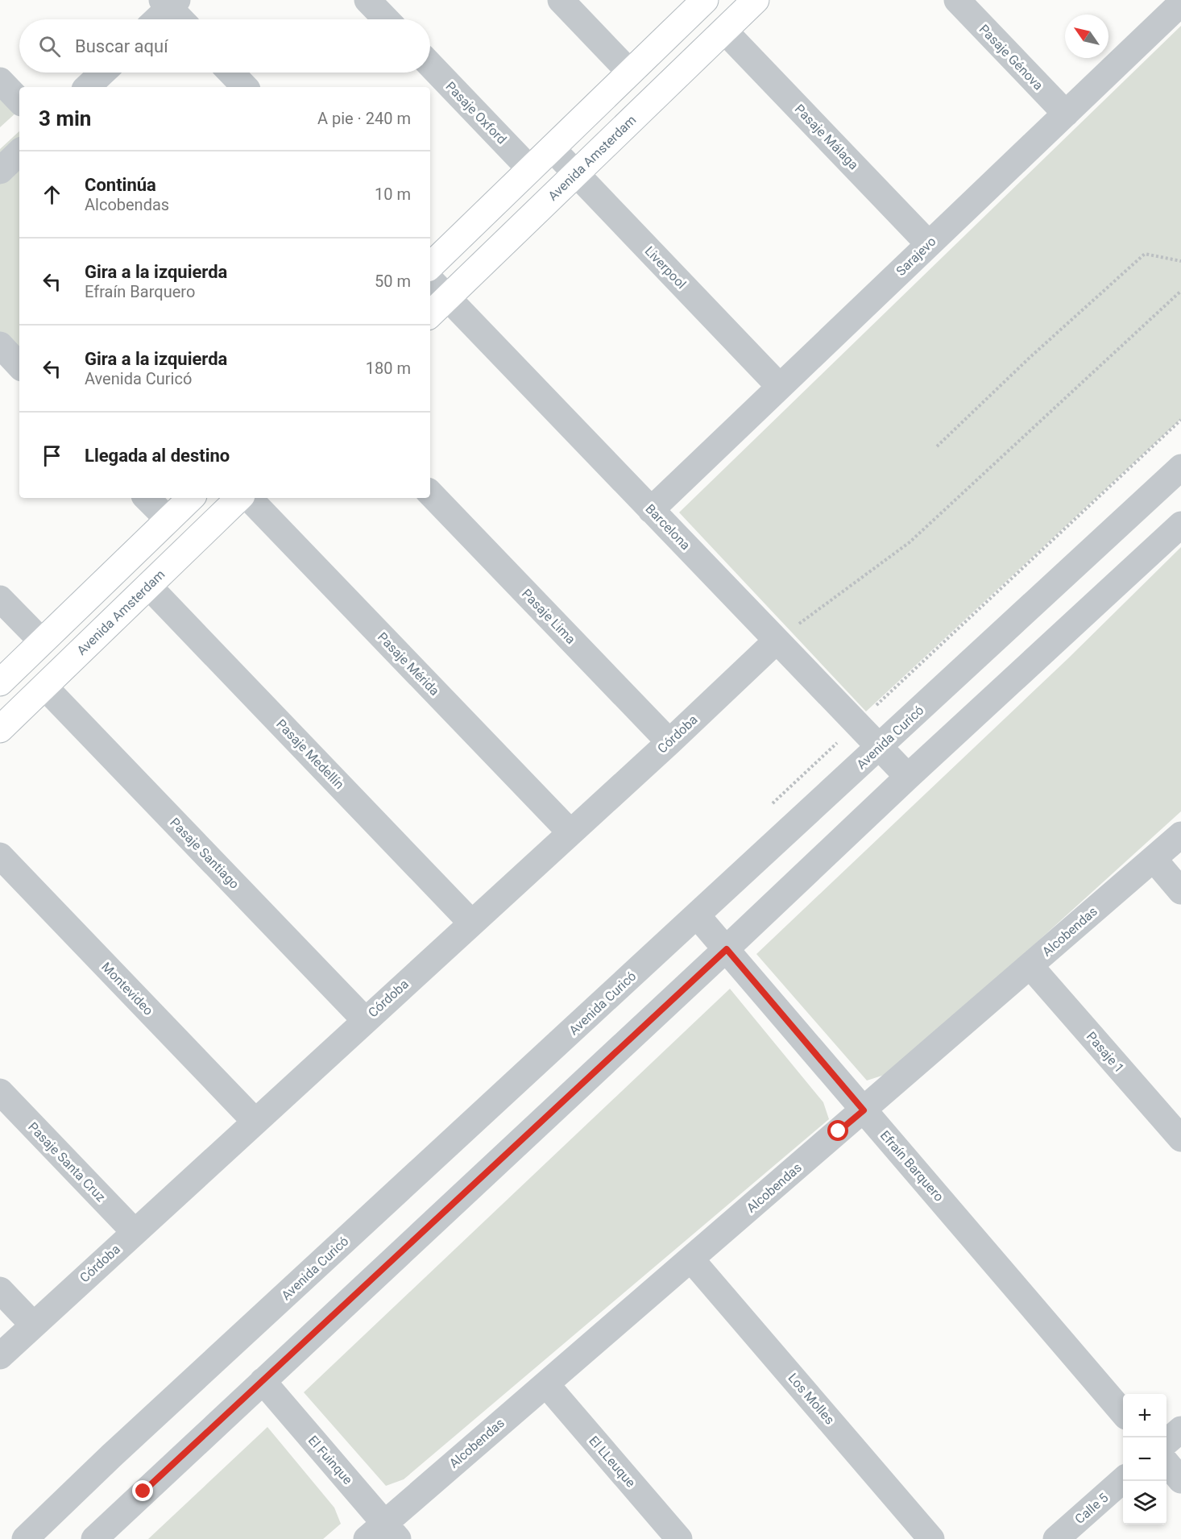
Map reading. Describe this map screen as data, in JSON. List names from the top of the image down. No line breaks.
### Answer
{"streets":{"street":["Pasaje Génova","Pasaje Oxford","Pasaje Málaga","Avenida Amsterdam","Sarajevo","Liverpool","Barcelona","Pasaje Lima","Pasaje Mérida","Córdoba","Avenida Curicó","Pasaje Medellín","Pasaje Santiago","Alcobendas","Montevideo","Pasaje 1","Pasaje Santa Cruz","Efraín Barquero","Los Molles","El Fuinque","El LLeuque","Calle 5"]},"crossings":[["Pasaje Génova","Sarajevo"],["Pasaje Málaga","Avenida Amsterdam"],["Pasaje Málaga","Sarajevo"],["Avenida Amsterdam","Liverpool"],["Avenida Amsterdam","Barcelona"],["Avenida Amsterdam","Pasaje Medellín"],["Avenida Amsterdam","Pasaje Santiago"],["Sarajevo","Liverpool"],["Sarajevo","Barcelona"],["Barcelona","Córdoba"],["Barcelona","Avenida Curicó"],["Pasaje Lima","Córdoba"],["Pasaje Mérida","Córdoba"],["Córdoba","Pasaje Medellín"],["Córdoba","Pasaje Santiago"],["Córdoba","Montevideo"],["Córdoba","Pasaje Santa Cruz"],["Avenida Curicó","Efraín Barquero"],["Alcobendas","Pasaje 1"],["Alcobendas","Efraín Barquero"],["Alcobendas","Los Molles"],["Alcobendas","El Fuinque"],["Alcobendas","El LLeuque"]],"north":"top left","page":{"search":"Buscar aquí","heading":["3 min","A pie · 240 m"],"list":[["Continúa","Alcobendas","10 m"],["Gira a la izquierda","Efraín Barquero","50 m"],["Gira a la izquierda","Avenida Curicó","180 m"],"Llegada al destino"],"map_buttons":["+","−"]}}
